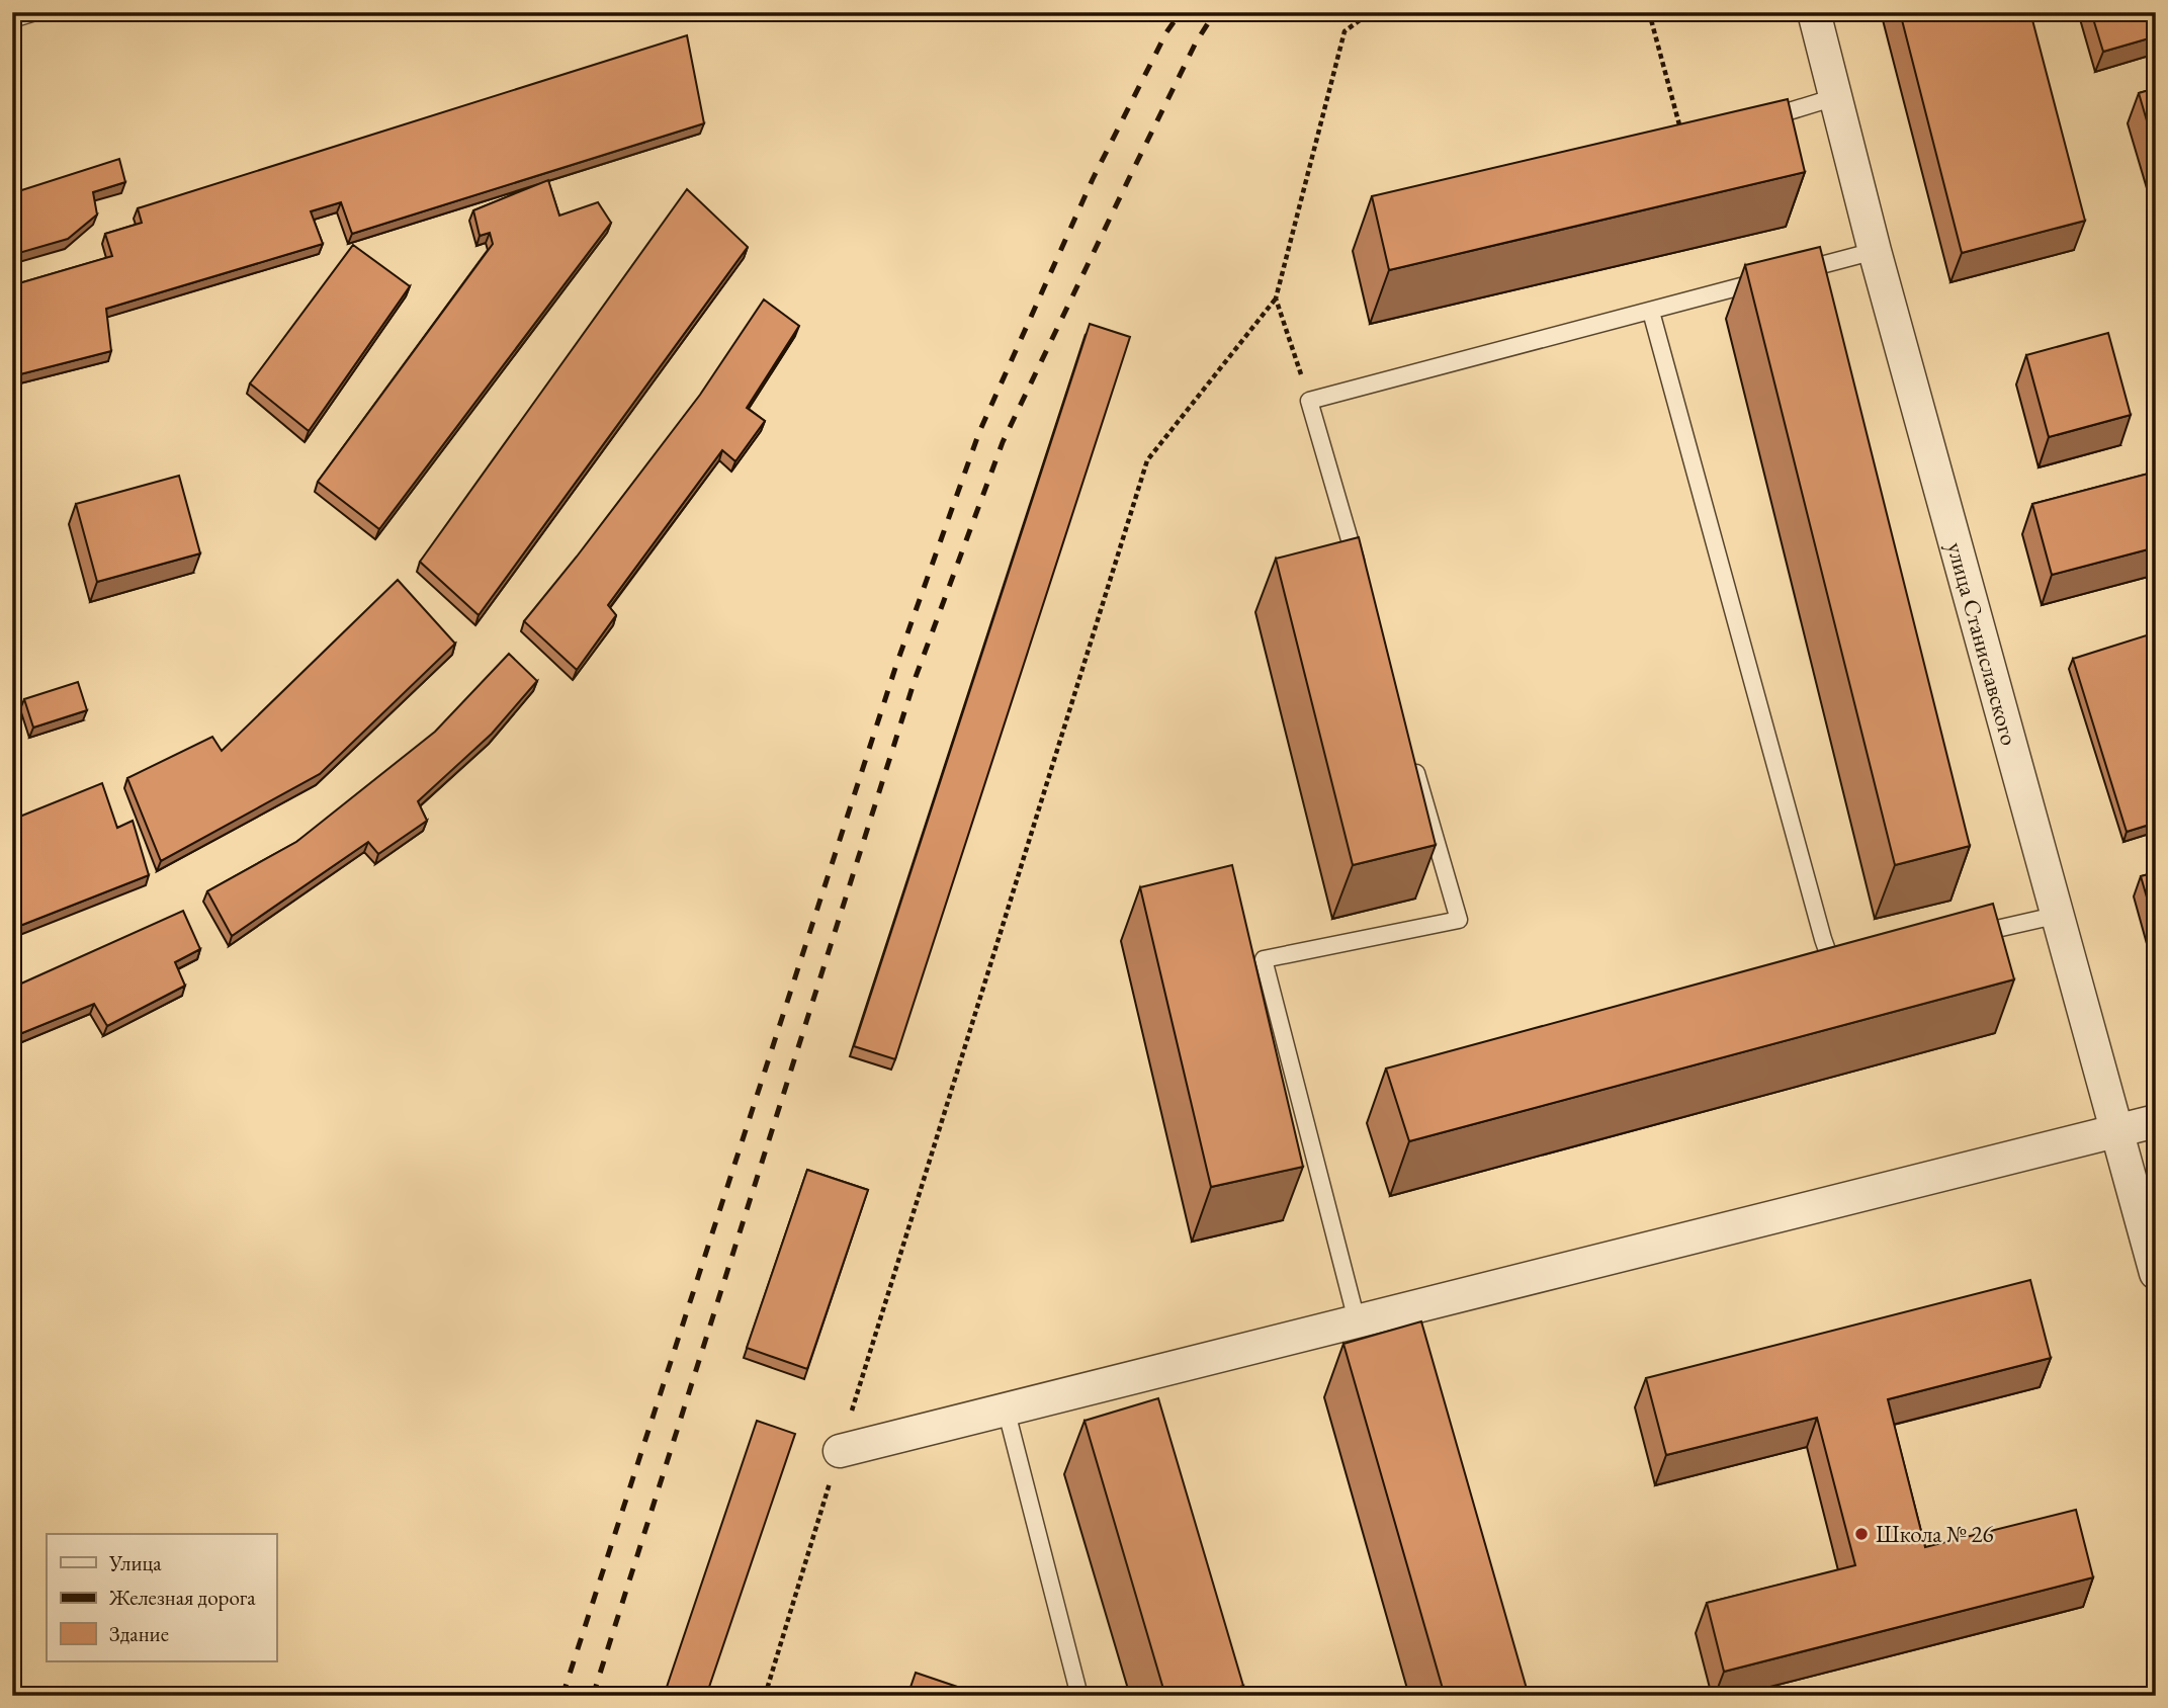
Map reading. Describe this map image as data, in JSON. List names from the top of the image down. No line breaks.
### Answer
{"streets":{"street":["улица Станиславского"]},"places":["Школа № 26"],"legend":["Улица","Железная дорога","Здание"]}
